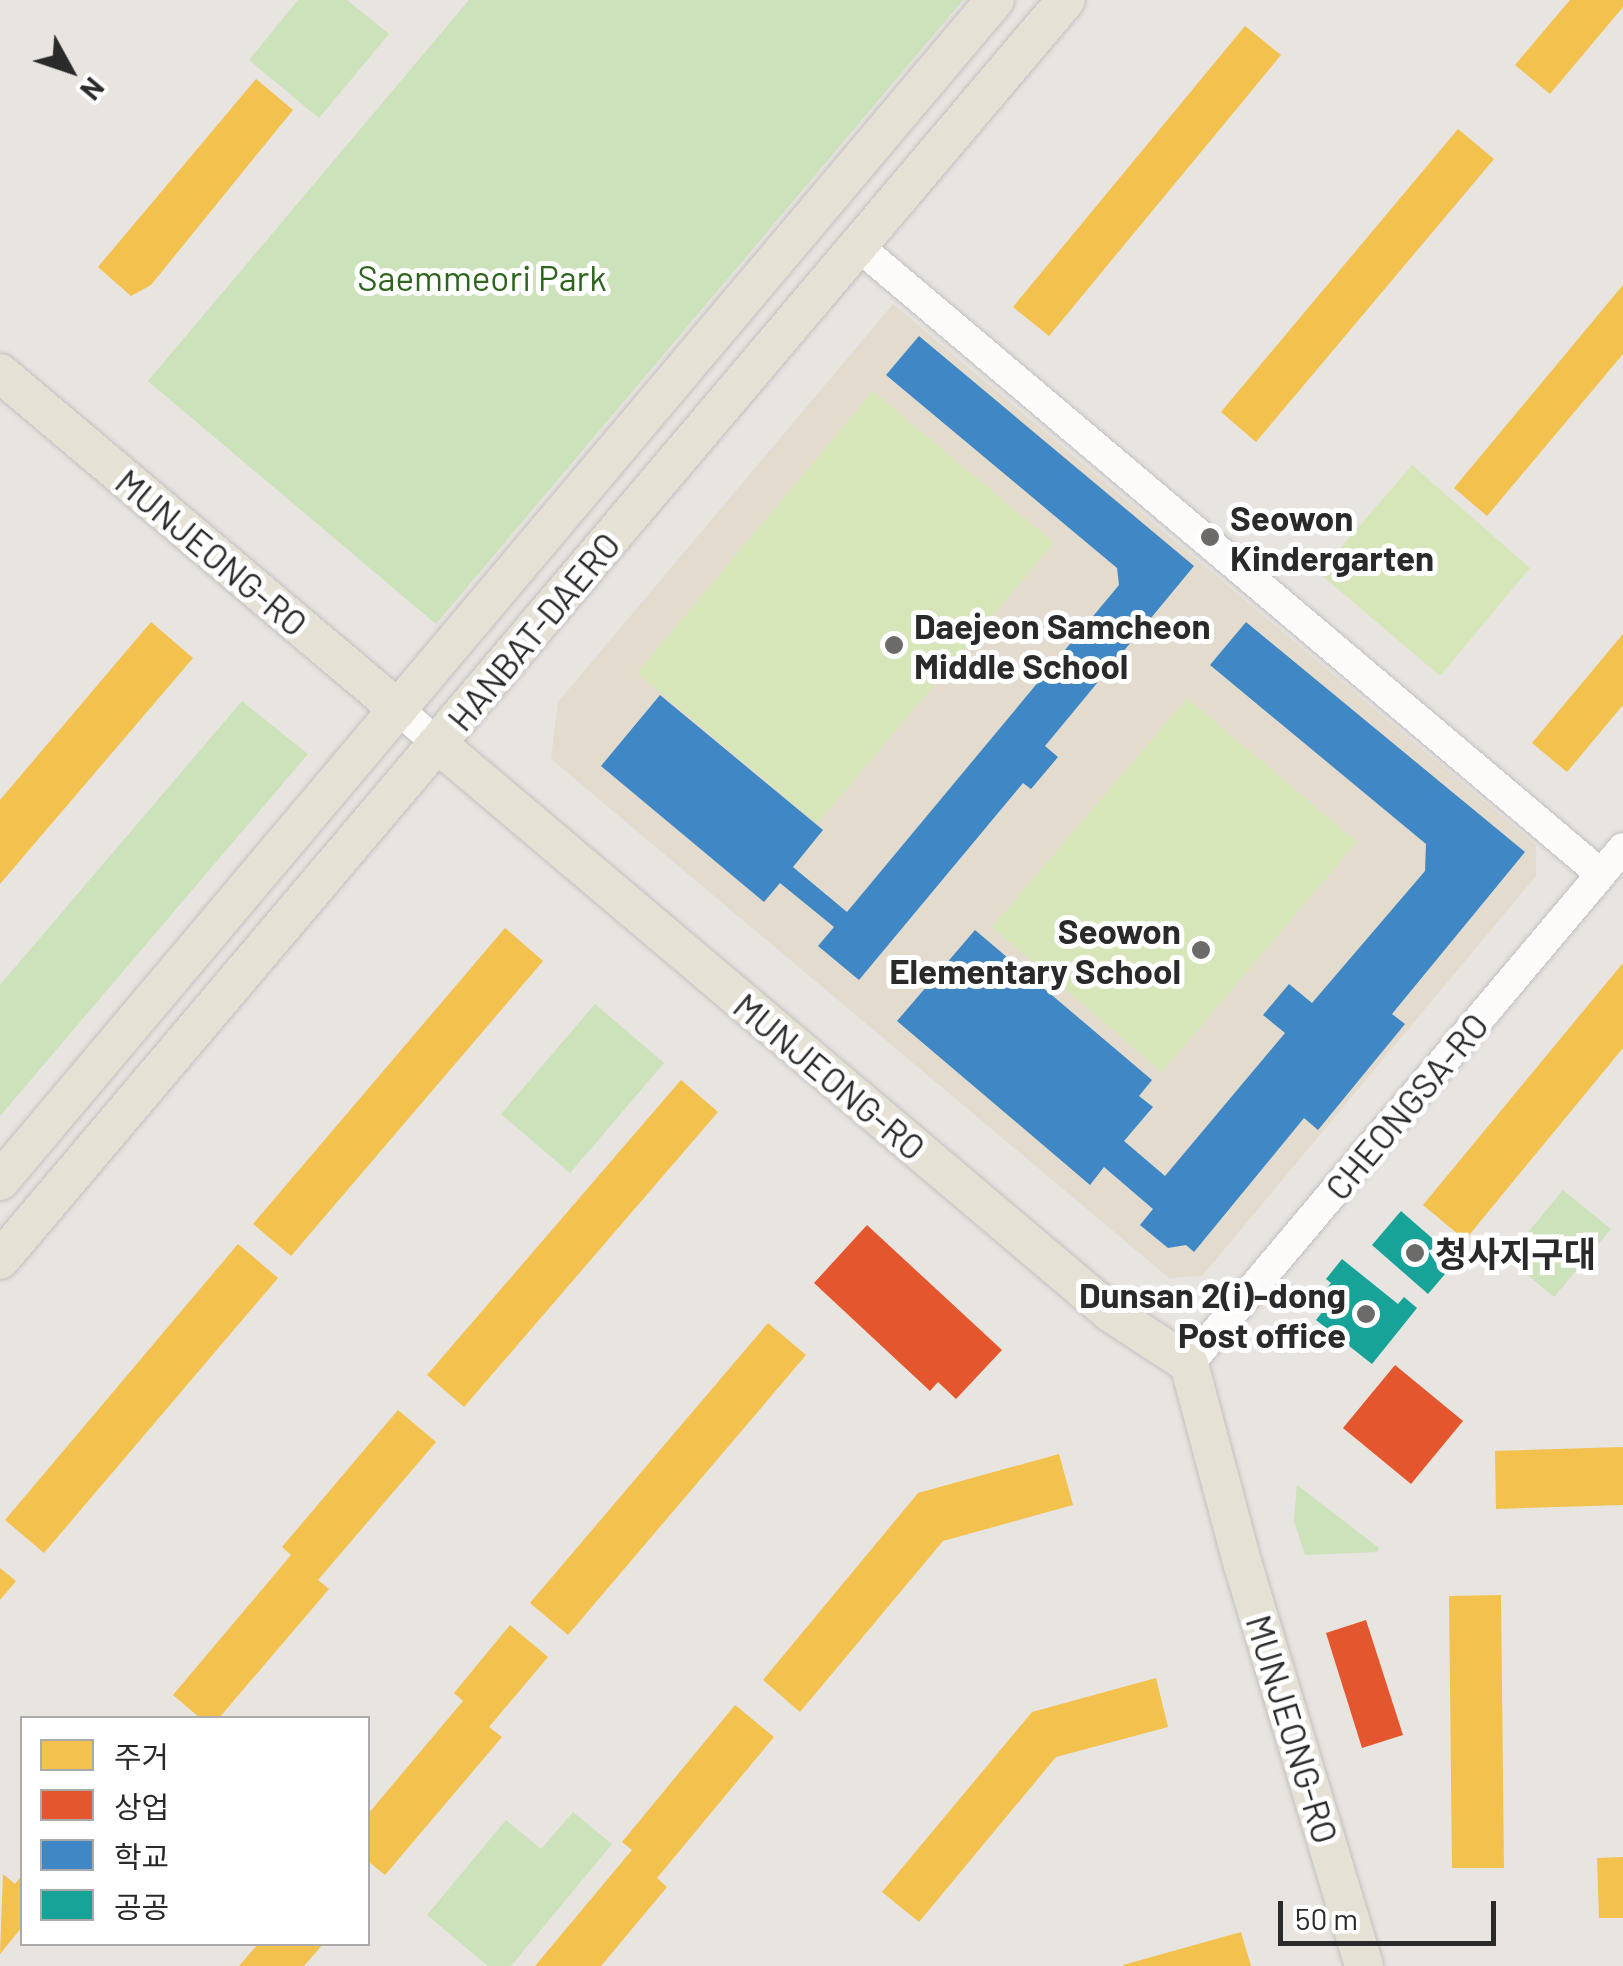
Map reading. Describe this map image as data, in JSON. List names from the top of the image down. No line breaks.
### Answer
{"streets":{"main road":["MUNJEONG-RO","HANBAT-DAERO"],"street":["CHEONGSA-RO"]},"crossings":[["MUNJEONG-RO","HANBAT-DAERO"],["MUNJEONG-RO","CHEONGSA-RO"]],"parks":["Saemmeori Park"],"places":["Seowon Kindergarten","Daejeon Samcheon Middle School","Seowon Elementary School","청사지구대","Dunsan 2(i)-dong Post office"],"legend":["주거","상업","학교","공공"],"scale_bar":"50 m","north":"bottom right"}
